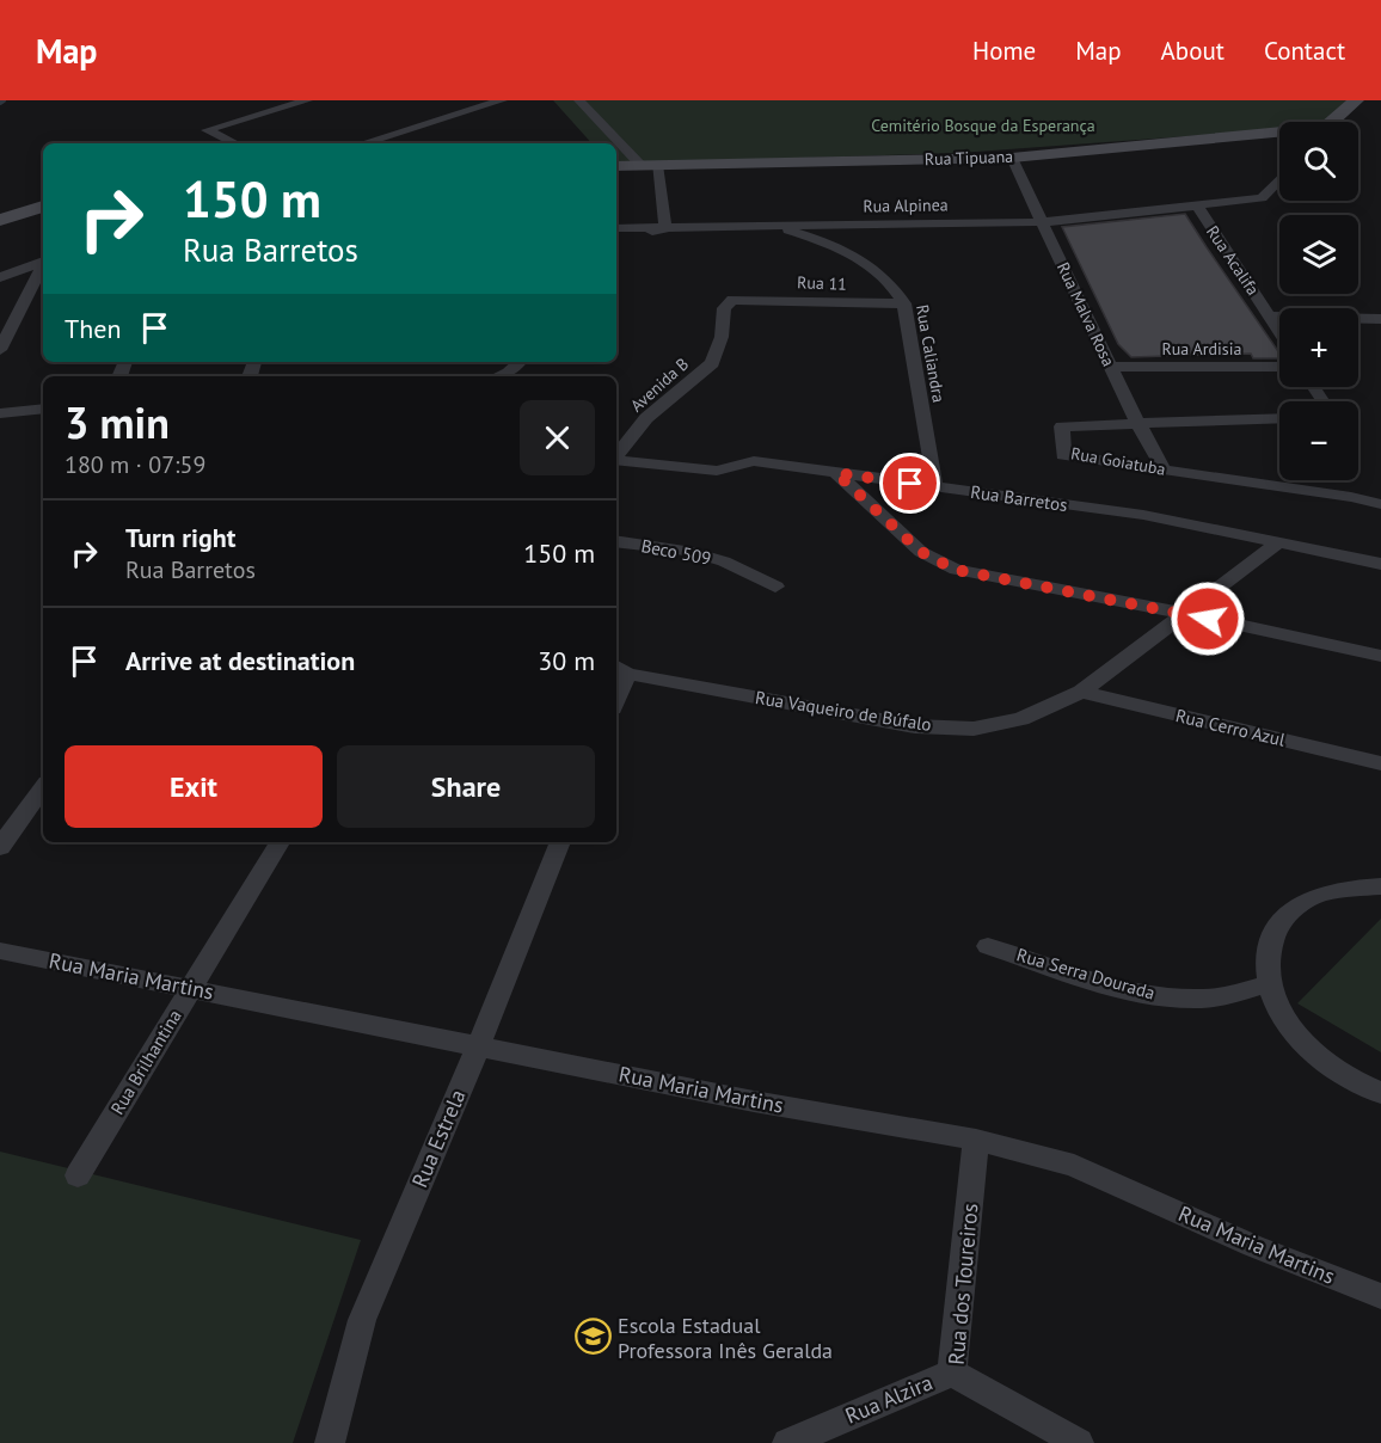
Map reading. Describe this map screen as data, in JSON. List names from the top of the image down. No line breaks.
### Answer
{"streets":{"street":["Rua Tipuana","Rua Alpinea","Rua Acalifa","Rua 11","Rua Malva Rosa","Rua Ardisia","Rua Caliandra","Avenida B","Rua Goiatuba","Rua Barretos","Beco 509","Rua Vaqueiro de Búfalo","Rua Cerro Azul","Rua Serra Dourada","Rua Maria Martins","Rua Brilhantina","Rua Estrela","Rua dos Toureiros","Rua Alzira"]},"crossings":[["Rua Tipuana","Rua Malva Rosa"],["Rua Alpinea","Rua Acalifa"],["Rua Alpinea","Rua Malva Rosa"],["Rua Alpinea","Rua Caliandra"],["Rua 11","Rua Caliandra"],["Rua 11","Avenida B"],["Rua Malva Rosa","Rua Ardisia"],["Rua Malva Rosa","Rua Goiatuba"],["Rua Caliandra","Rua Barretos"],["Rua Barretos","Rua Vaqueiro de Búfalo"],["Rua Vaqueiro de Búfalo","Rua Cerro Azul"],["Rua Maria Martins","Rua Brilhantina"],["Rua Maria Martins","Rua Estrela"],["Rua Maria Martins","Rua dos Toureiros"],["Rua dos Toureiros","Rua Alzira"]],"parks":["Cemitério Bosque da Esperança"],"places":{"school or university":["Escola Estadual Professora Inês Geralda"]},"page":{"header":"Map","nav":["Home","Map","About","Contact"],"map_buttons":["+","−"],"turn":["150 m","Rua Barretos"],"then":"Then","heading":["3 min","180 m · 07:59"],"list":[{"name":"Turn right","note":"Rua Barretos","value":"150 m"},{"name":"Arrive at destination","value":"30 m"}],"buttons":["Exit","Share"]}}
